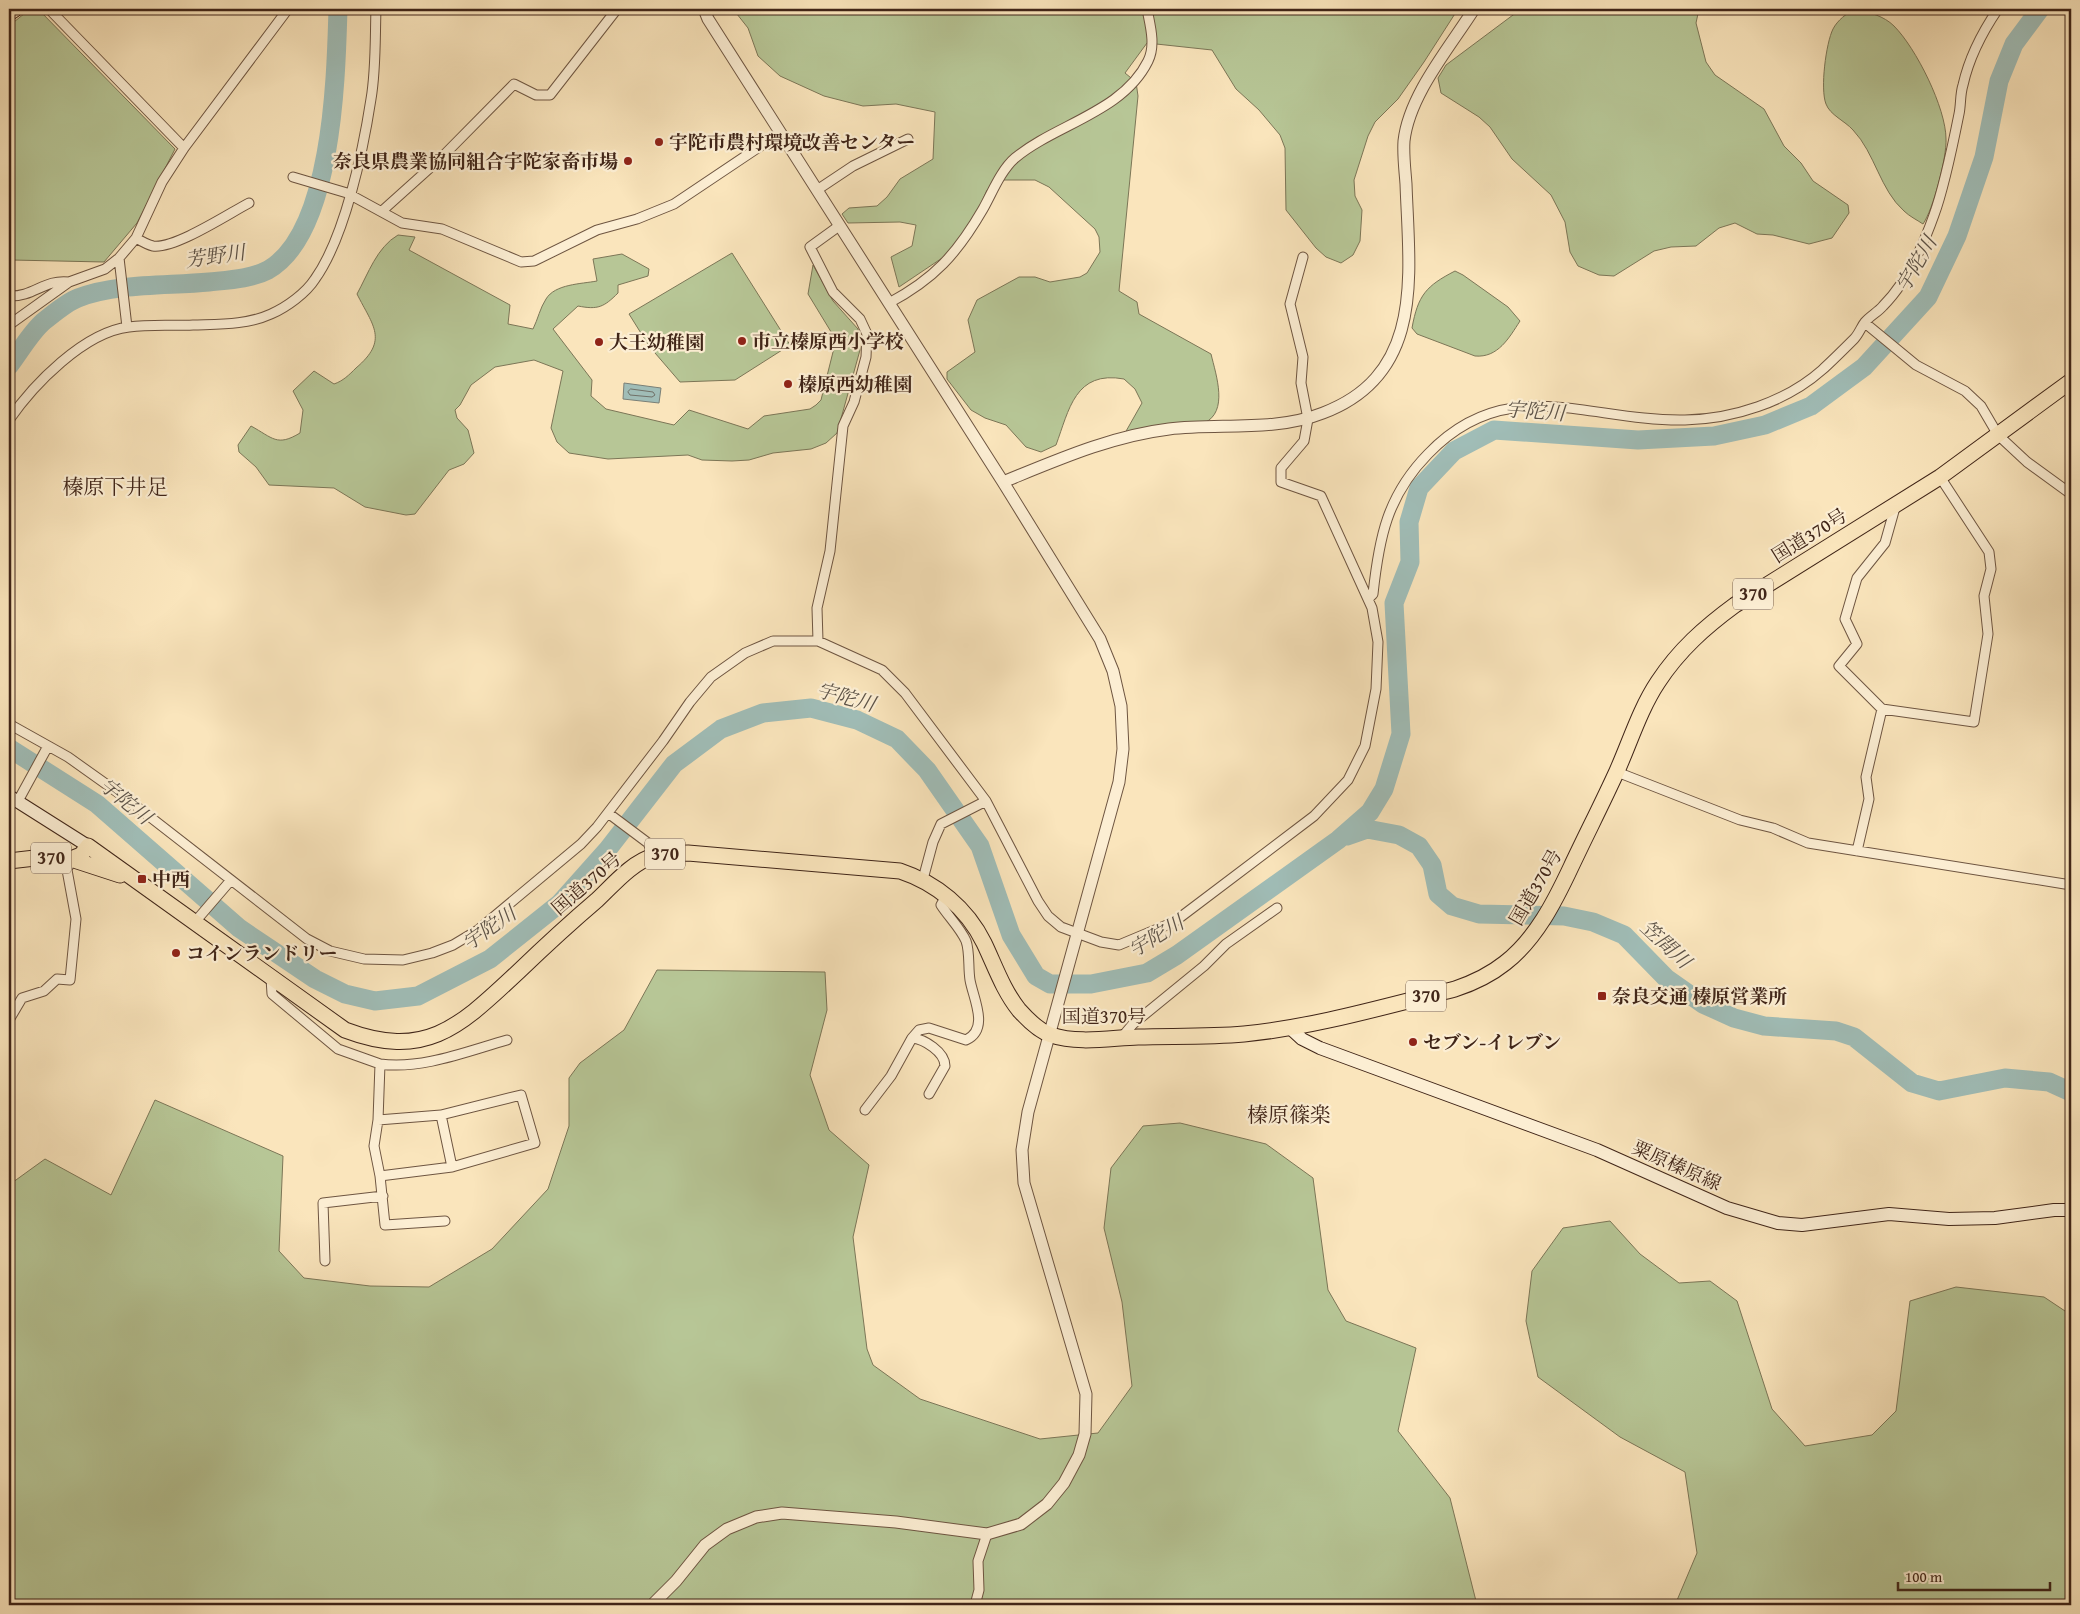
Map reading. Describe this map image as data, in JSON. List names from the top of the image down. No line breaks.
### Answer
{"streets":{"main road":["国道370号","370","粟原榛原線"]},"crossings":[["国道370号","370"],["国道370号","粟原榛原線"]],"districts":["榛原下井足","榛原篠楽"],"water":["芳野川","宇陀川","笠間川"],"places":{"other":["宇陀市農村環境改善センター","奈良県農業協同組合宇陀家畜市場","市立榛原西小学校","大王幼稚園","榛原西幼稚園","コインランドリー","セブン-イレブン"],"transit":["中西","奈良交通 榛原営業所"]},"scale_bar":"100 m"}
